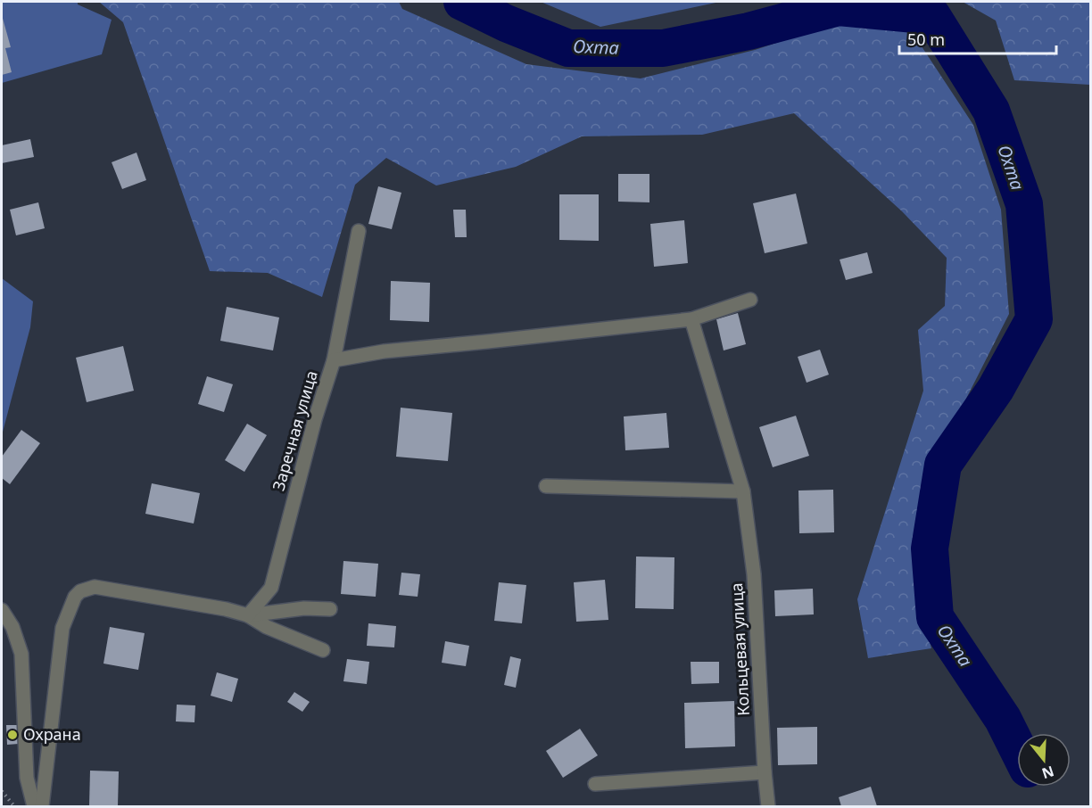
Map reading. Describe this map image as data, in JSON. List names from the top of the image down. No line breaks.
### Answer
{"streets":{"street":["Заречная улица","Кольцевая улица"]},"water":["Охта"],"places":["Охрана"],"scale_bar":"50 m","north":"bottom"}
